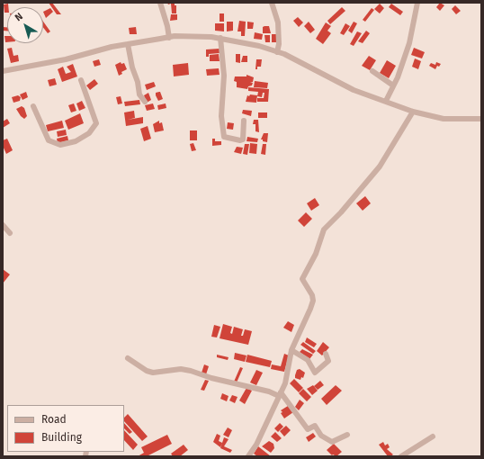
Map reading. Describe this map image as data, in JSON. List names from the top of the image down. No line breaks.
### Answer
{"legend":["Road","Building"],"north":"top left"}
